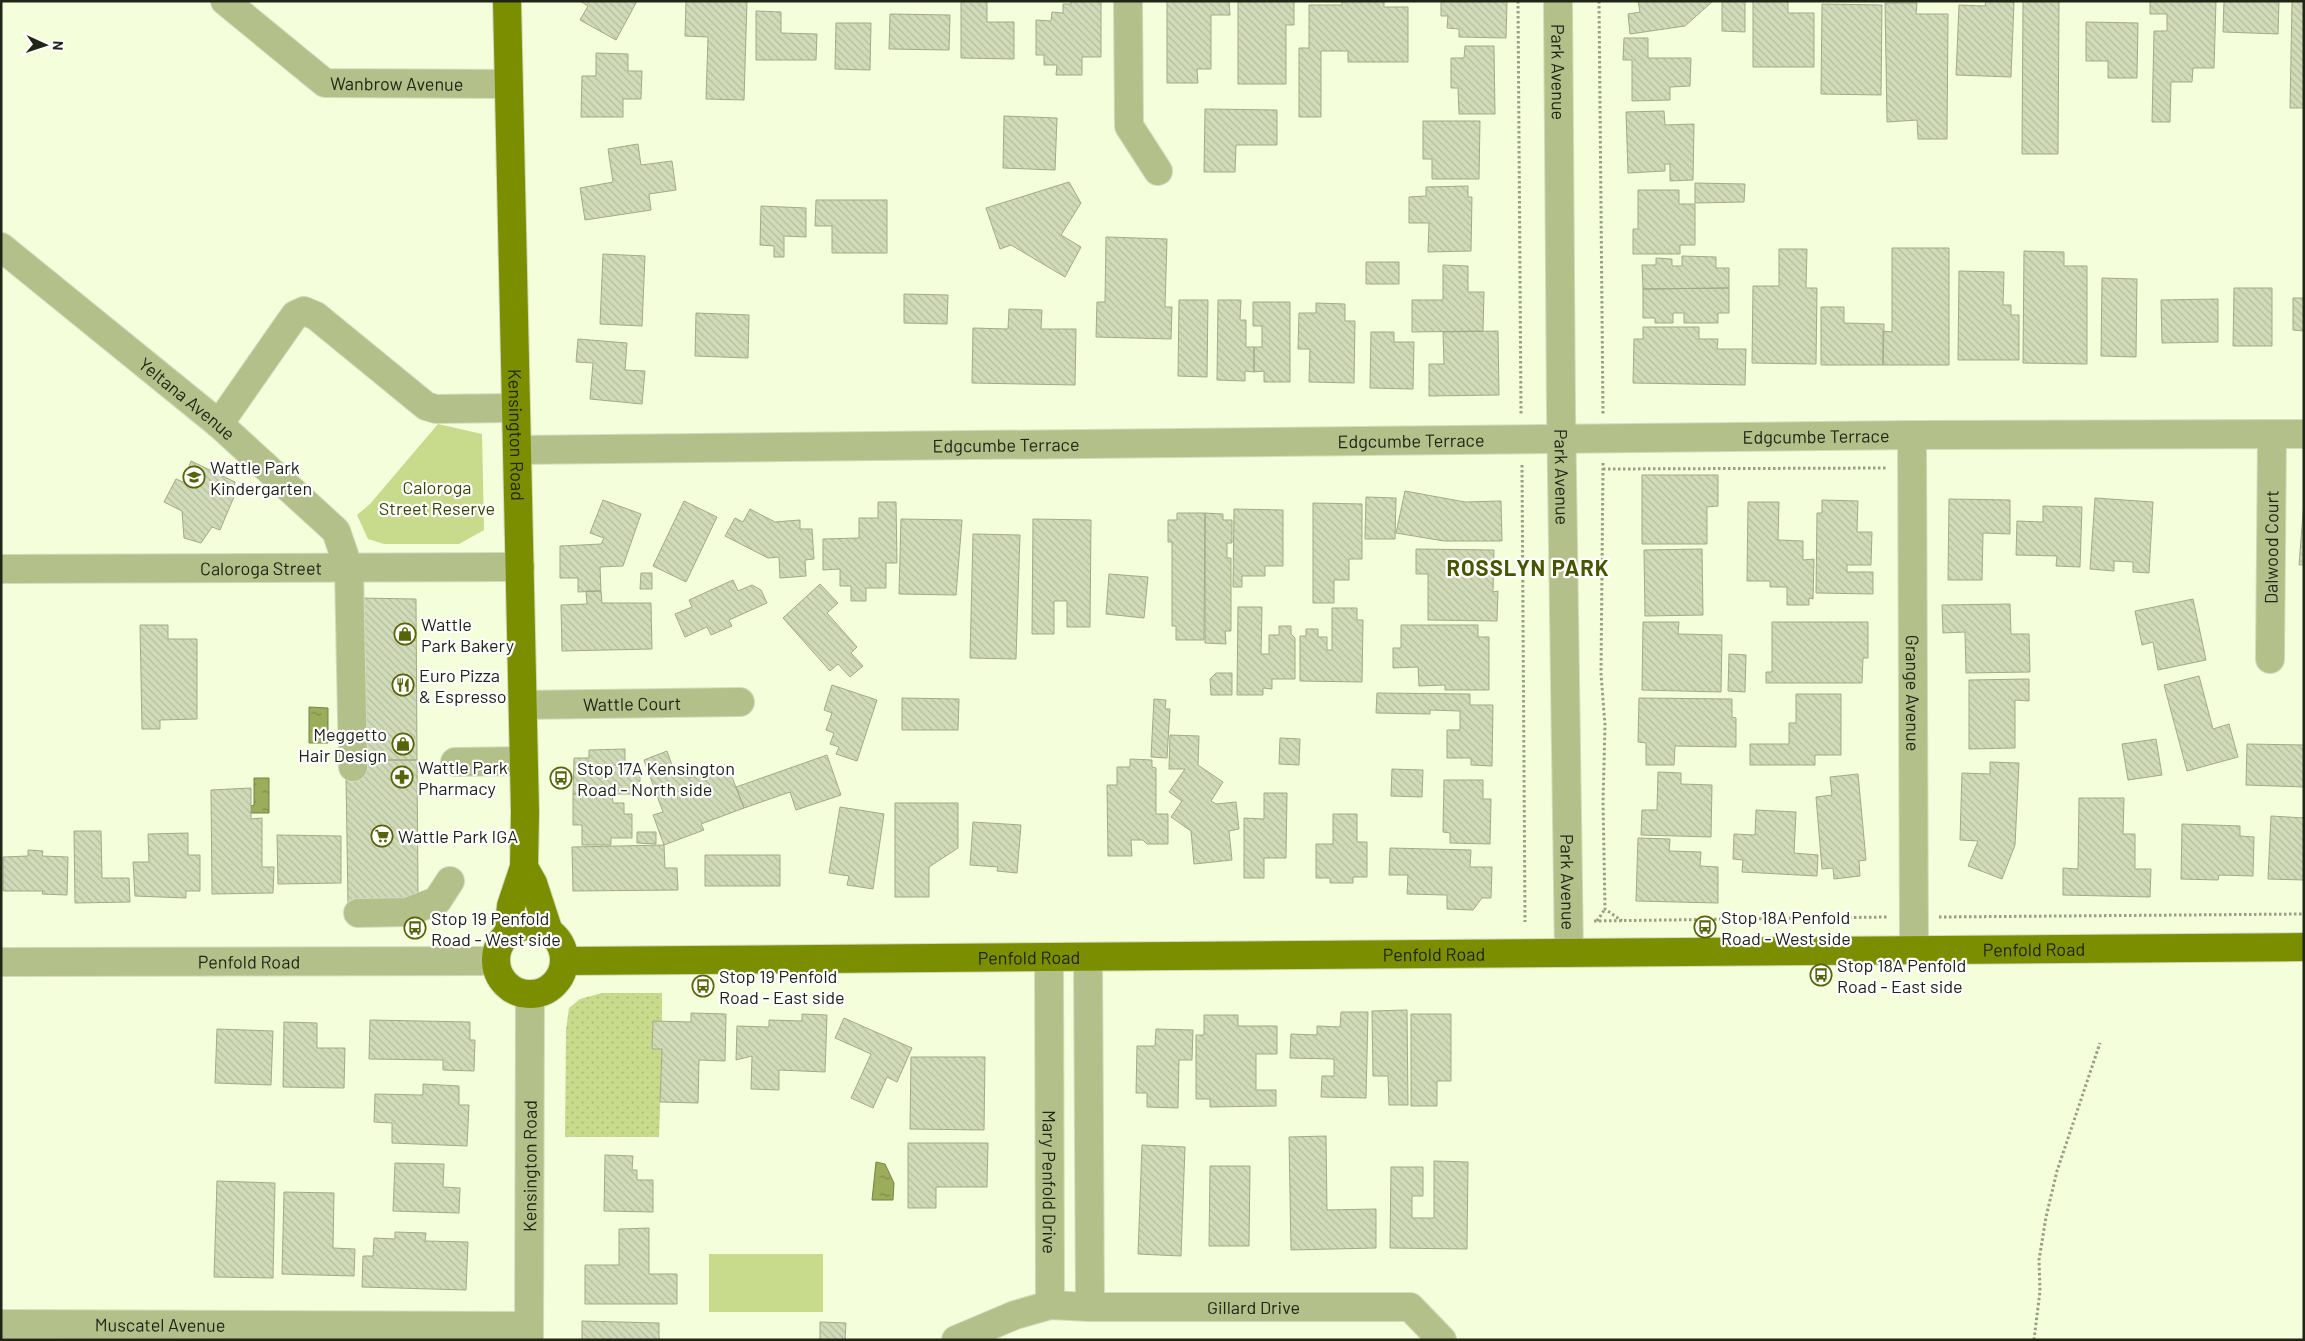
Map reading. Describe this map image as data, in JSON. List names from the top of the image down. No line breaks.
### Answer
{"streets":{"main road":["Kensington Road","Penfold Road"],"street":["Park Avenue","Wanbrow Avenue","Yeltana Avenue","Edgcumbe Terrace","Dalwood Court","Caloroga Street","Grange Avenue","Wattle Court","Mary Penfold Drive","Gillard Drive","Muscatel Avenue"]},"crossings":[["Park Avenue","Edgcumbe Terrace"],["Park Avenue","Penfold Road"],["Wanbrow Avenue","Kensington Road"],["Yeltana Avenue","Caloroga Street"],["Kensington Road","Edgcumbe Terrace"],["Kensington Road","Caloroga Street"],["Kensington Road","Wattle Court"],["Kensington Road","Penfold Road"],["Kensington Road","Muscatel Avenue"],["Edgcumbe Terrace","Dalwood Court"],["Edgcumbe Terrace","Grange Avenue"],["Grange Avenue","Penfold Road"],["Penfold Road","Mary Penfold Drive"],["Mary Penfold Drive","Gillard Drive"]],"districts":["ROSSLYN PARK"],"parks":["Caloroga Street Reserve"],"places":{"school or university":["Wattle Park Kindergarten"],"shop":["Wattle Park Bakery","Meggetto Hair Design"],"restaurant":["Euro Pizza & Espresso"],"pharmacy":["Wattle Park Pharmacy"],"bus stop":["Stop 17A Kensington Road - North side","Stop 18A Penfold Road - West side","Stop 19 Penfold Road - West side","Stop 18A Penfold Road - East side","Stop 19 Penfold Road - East side"],"supermarket":["Wattle Park IGA"]},"north":"right"}
